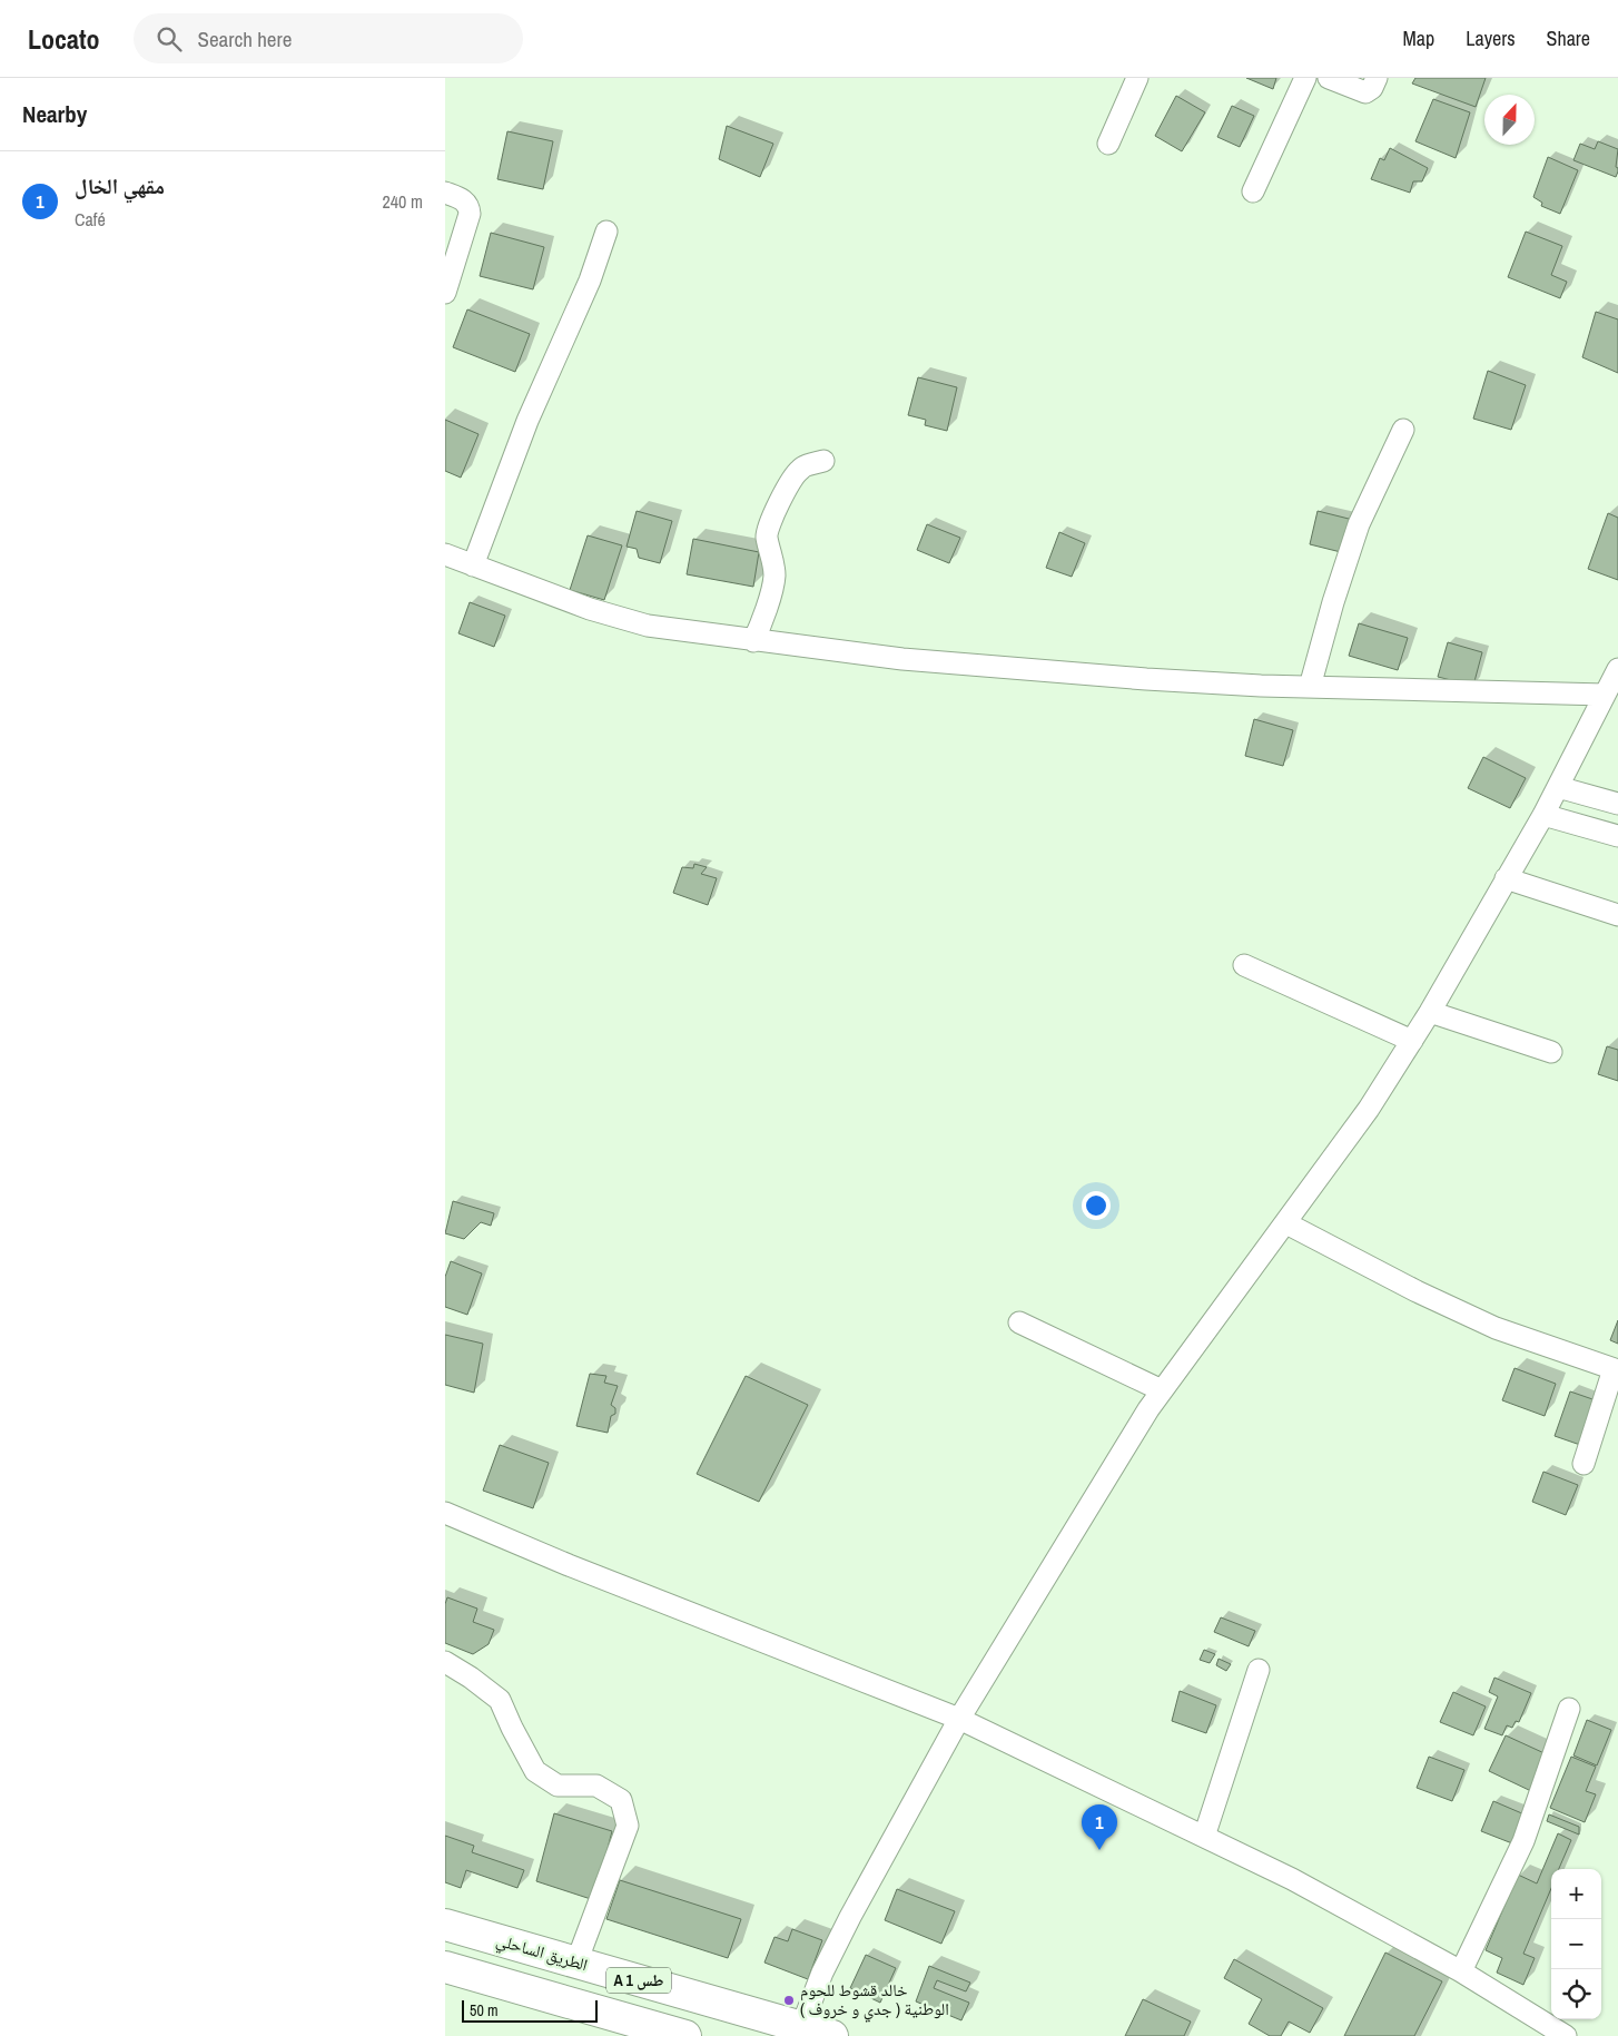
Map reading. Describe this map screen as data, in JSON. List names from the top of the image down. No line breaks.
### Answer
{"streets":{"highway":["الطريق الساحلي","A 1 طس"]},"places":["خالد قشوط للحوم الوطنية ( جدي و خروف )"],"scale_bar":"50 m","north":"top","page":{"header":"Locato","search":"Search here","nav":["Map","Layers","Share"],"heading":"Nearby","list":[{"mark":"1","name":"مقهي الخال","note":"Café","value":"240 m"}],"pins":"1","map_buttons":["+","−"],"scale":"50 m"}}
